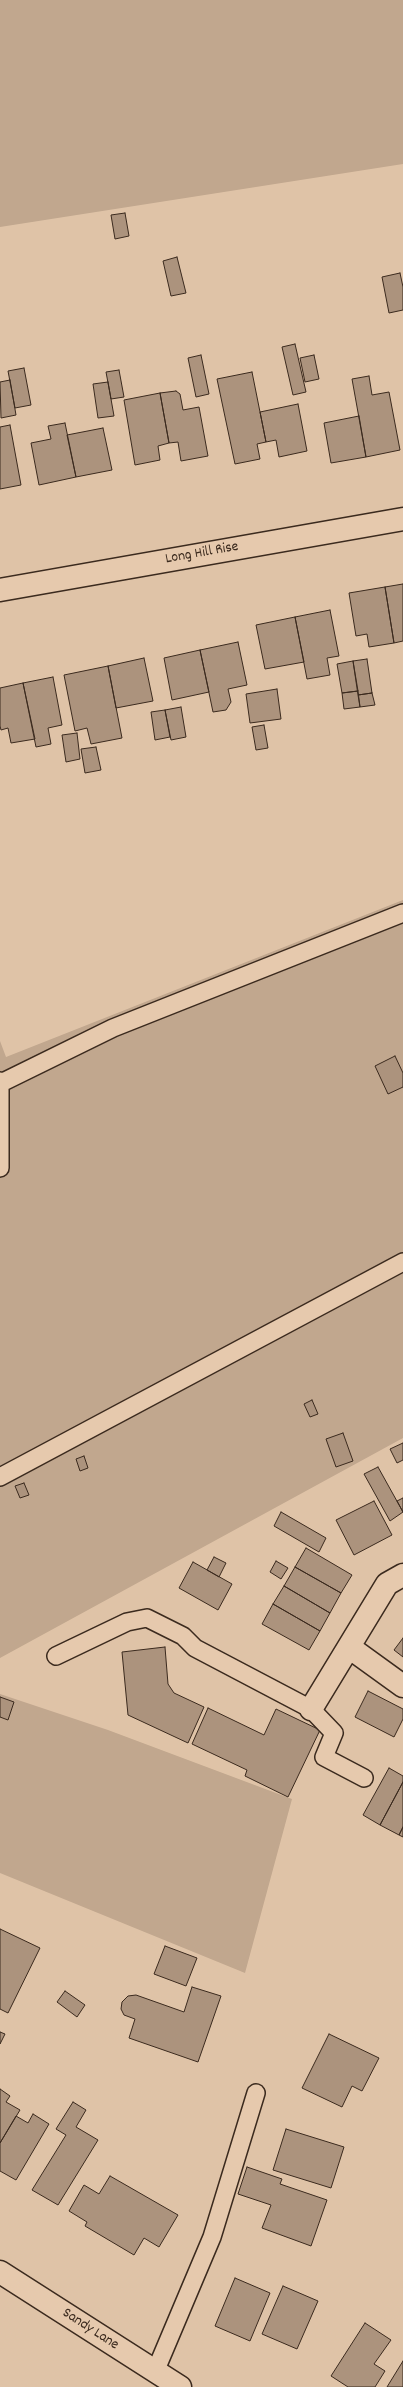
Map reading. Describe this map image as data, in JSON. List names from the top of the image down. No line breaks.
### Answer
{"streets":{"street":["Long Hill Rise","Sandy Lane"]}}
